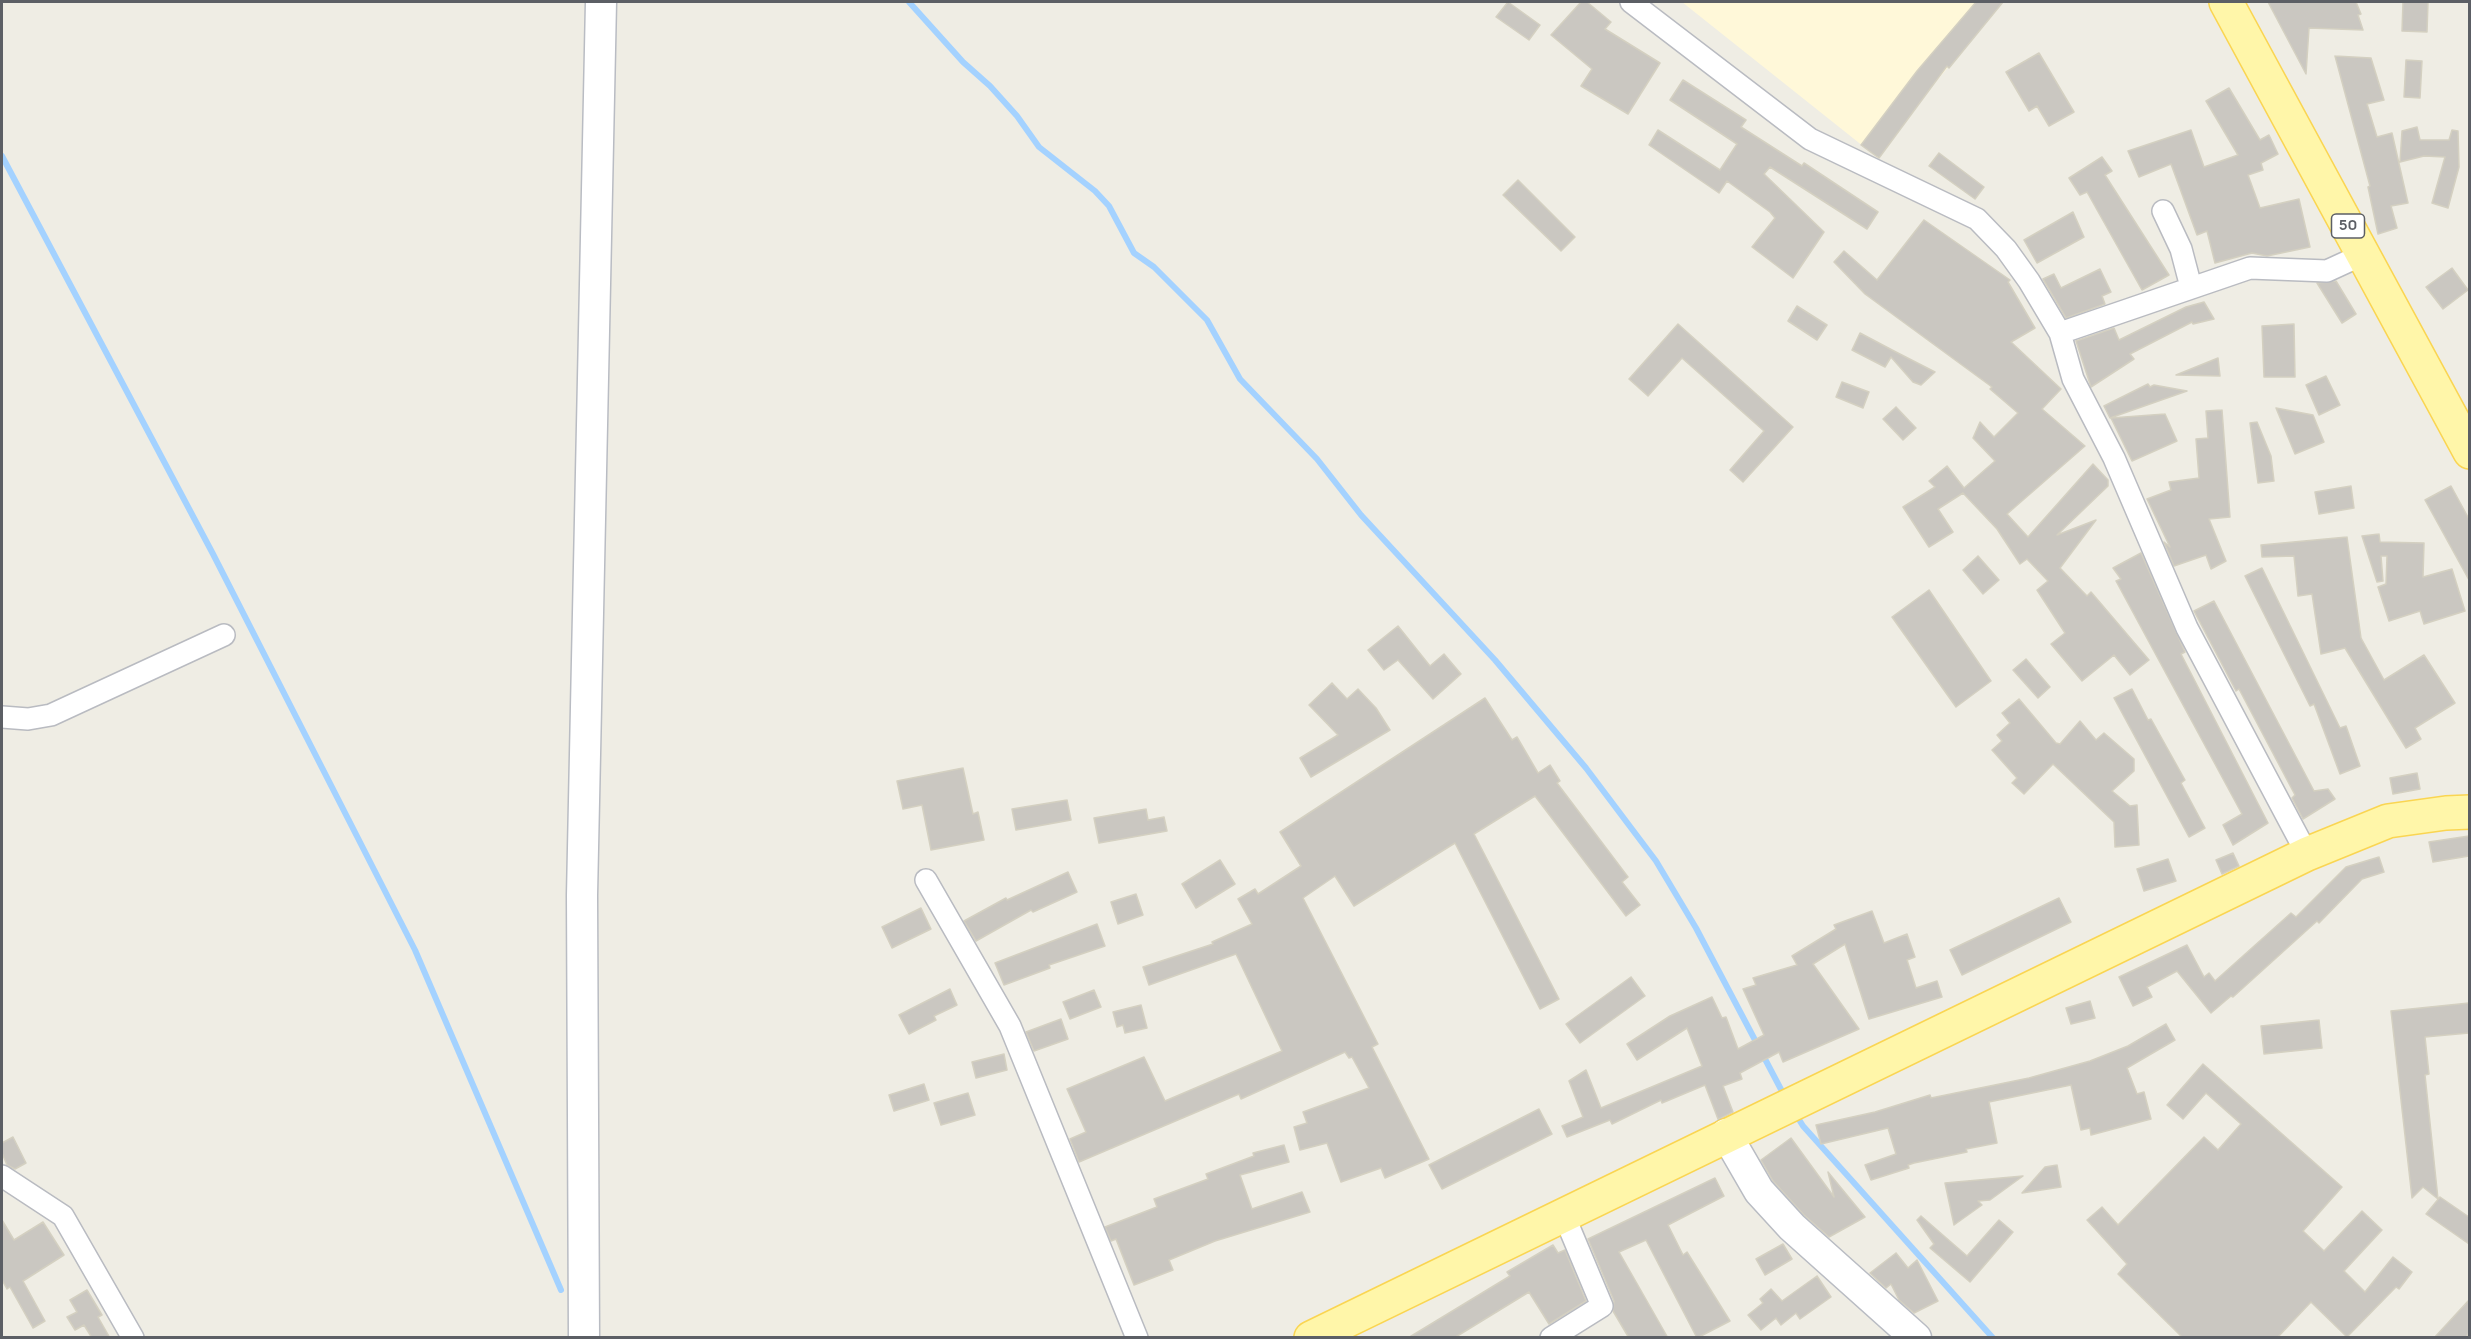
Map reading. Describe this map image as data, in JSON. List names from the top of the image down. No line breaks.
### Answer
{"streets":{"main road":["50"]}}
